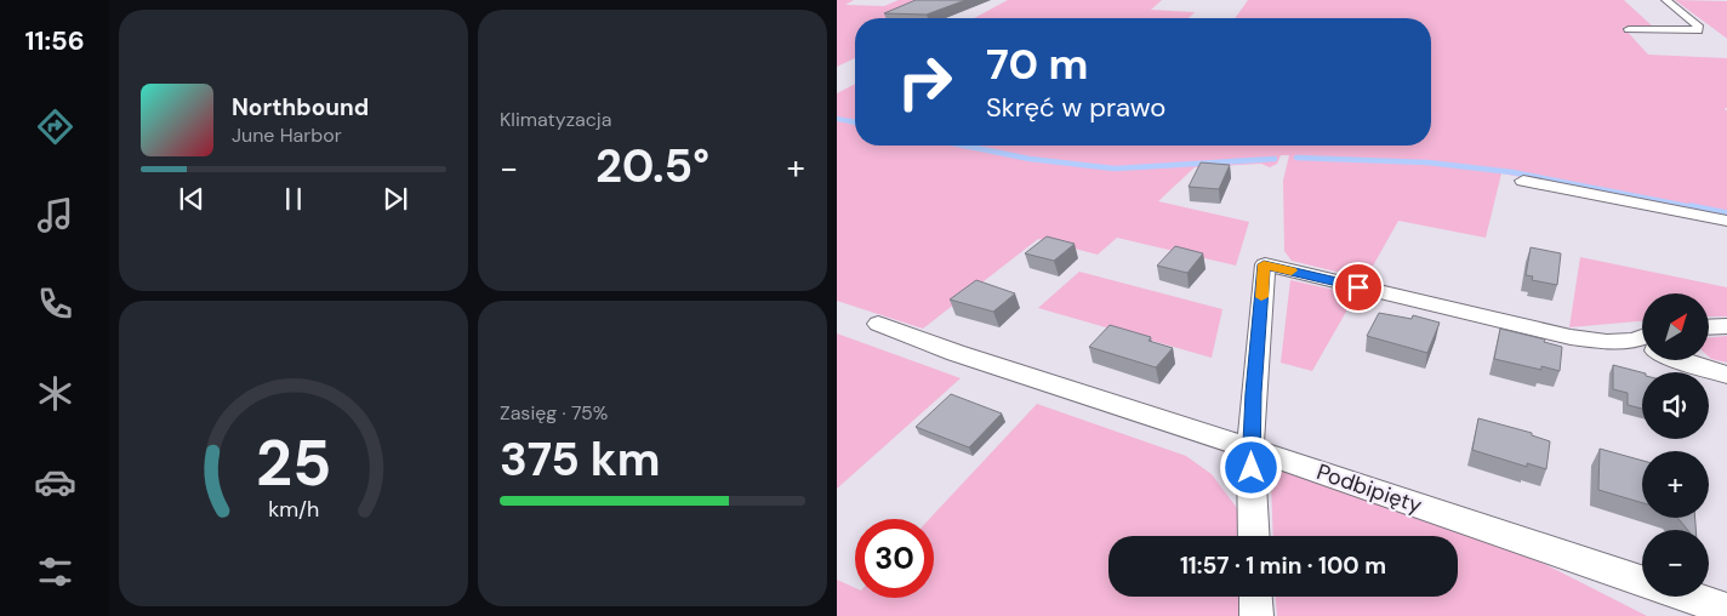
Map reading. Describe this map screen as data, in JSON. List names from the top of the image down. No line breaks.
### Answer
{"streets":{"street":["Podbipięty"]},"north":"top right","page":{"tabs":"11:56","tile":["Klimatyzacja",["Zasięg · 75%","375 km"]],"turn":["70 m","Skręć w prawo"],"song":["Northbound","June Harbor"],"heat":["−","20.5°","+"],"map_buttons":["+","−"],"limit":"30","trip":"11:57 · 1 min · 100 m","gauge":["25","km/h"]}}
